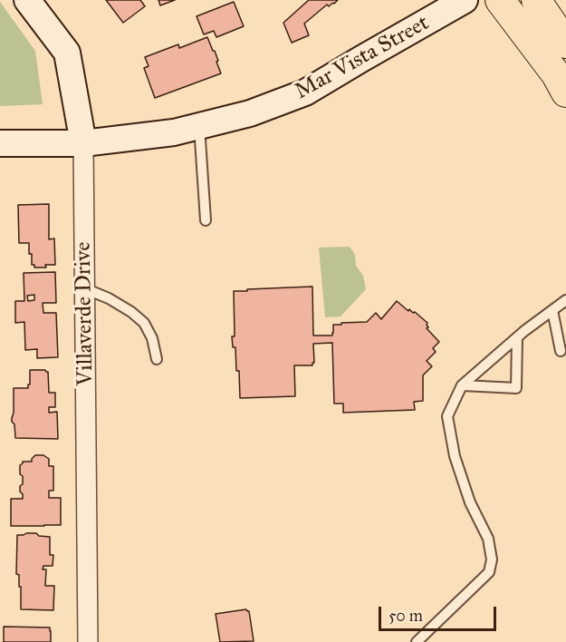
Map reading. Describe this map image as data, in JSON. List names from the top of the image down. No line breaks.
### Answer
{"streets":{"street":["Mar Vista Street","Villaverde Drive"]},"crossings":[["Mar Vista Street","Villaverde Drive"]],"scale_bar":"50 m"}
